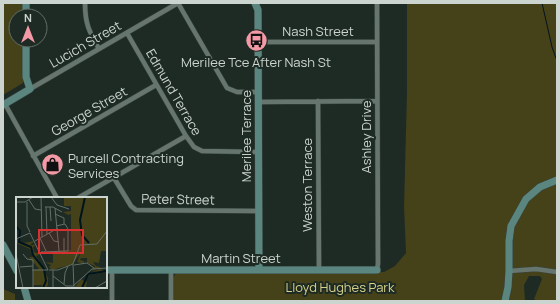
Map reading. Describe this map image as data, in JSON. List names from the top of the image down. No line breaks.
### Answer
{"streets":{"street":["Nash Street","Lucich Street","Edmund Terrace","George Street","Merilee Terrace","Ashley Drive","Weston Terrace","Peter Street","Martin Street"]},"crossings":[["Nash Street","Merilee Terrace"],["Nash Street","Ashley Drive"],["Lucich Street","Edmund Terrace"],["Edmund Terrace","George Street"],["Edmund Terrace","Merilee Terrace"],["Merilee Terrace","Peter Street"],["Merilee Terrace","Martin Street"],["Ashley Drive","Martin Street"],["Weston Terrace","Martin Street"]],"parks":["Lloyd Hughes Park"],"places":{"bus stop":["Merilee Tce After Nash St"],"shop":["Purcell Contracting Services"]},"north":"top"}
